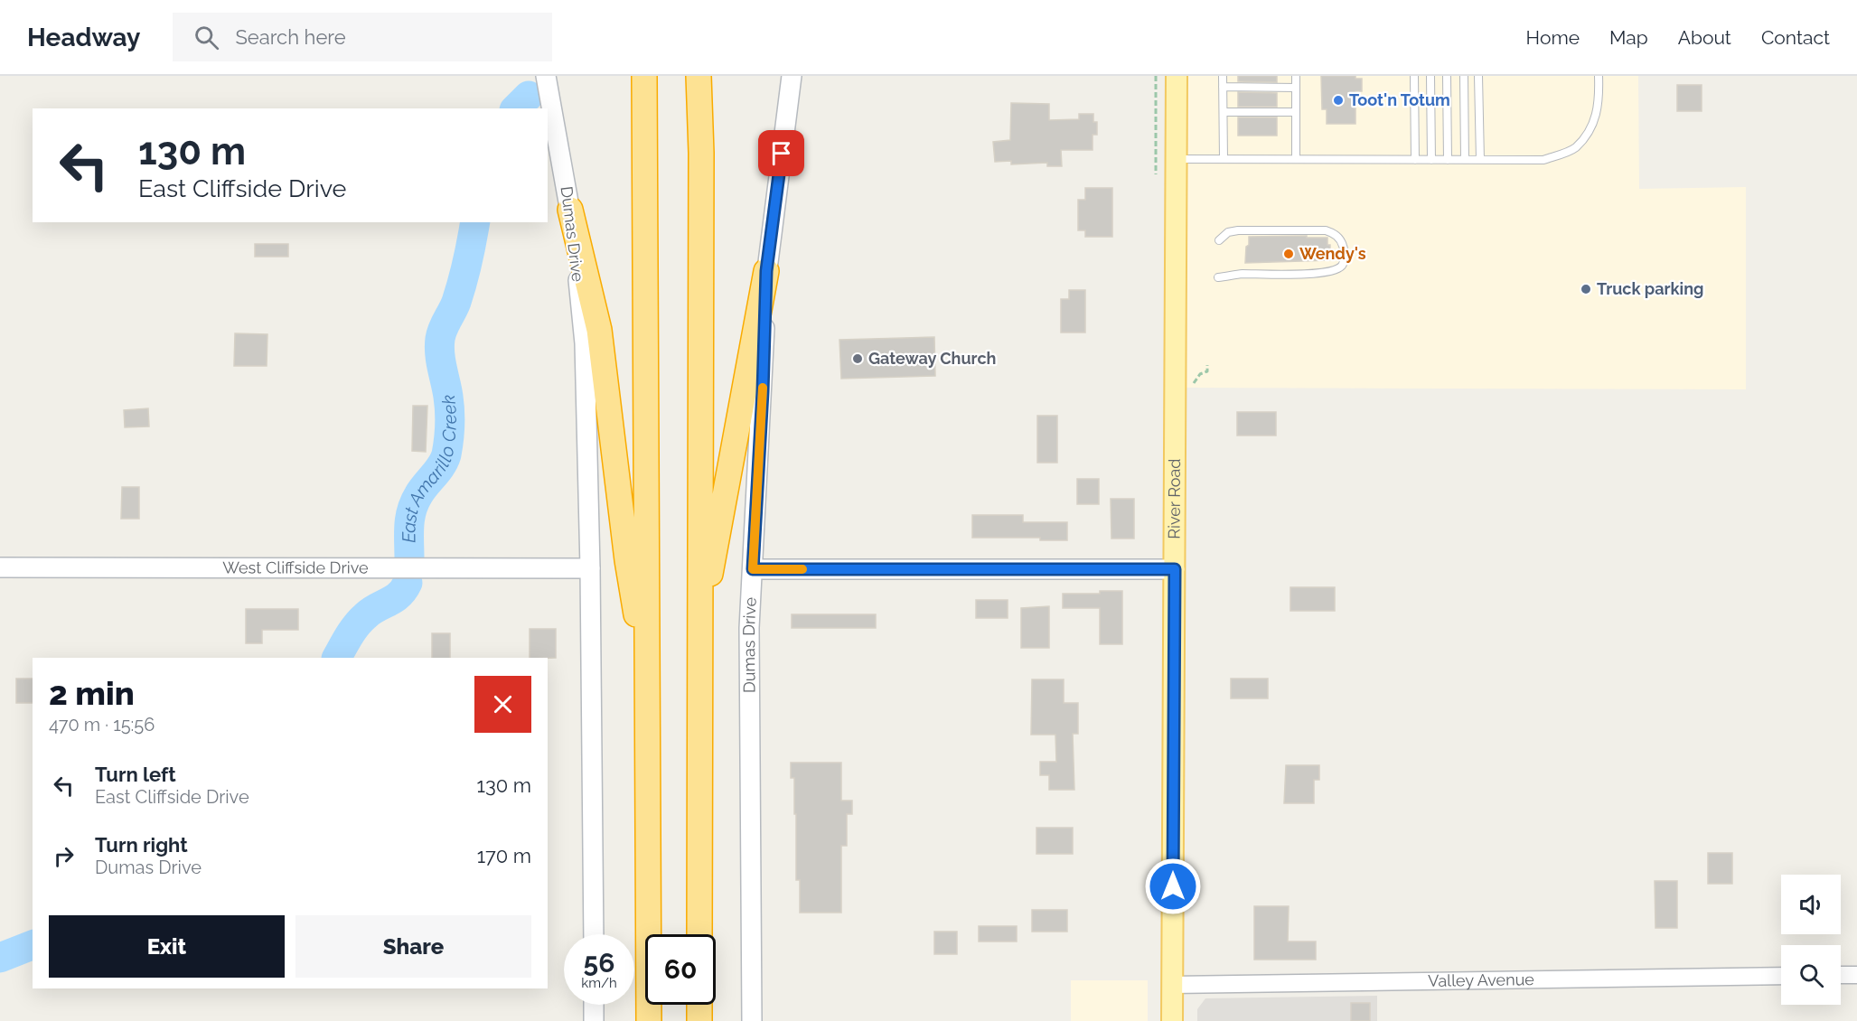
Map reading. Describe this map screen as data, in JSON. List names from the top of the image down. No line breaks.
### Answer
{"streets":{"main road":["Dumas Drive","River Road","West Cliffside Drive"],"street":["Valley Avenue"]},"crossings":[["Dumas Drive","West Cliffside Drive"],["River Road","Valley Avenue"]],"water":["East Amarillo Creek"],"places":["Toot'n Totum","Wendy's","Truck parking","Gateway Church"],"page":{"header":"Headway","search":"Search here","nav":["Home","Map","About","Contact"],"turn":["130 m","East Cliffside Drive"],"heading":["2 min","470 m · 15:56"],"list":[{"name":"Turn left","note":"East Cliffside Drive","value":"130 m"},{"name":"Turn right","note":"Dumas Drive","value":"170 m"}],"buttons":["Exit","Share"],"speed":"56 km/h","limit":"60"}}
